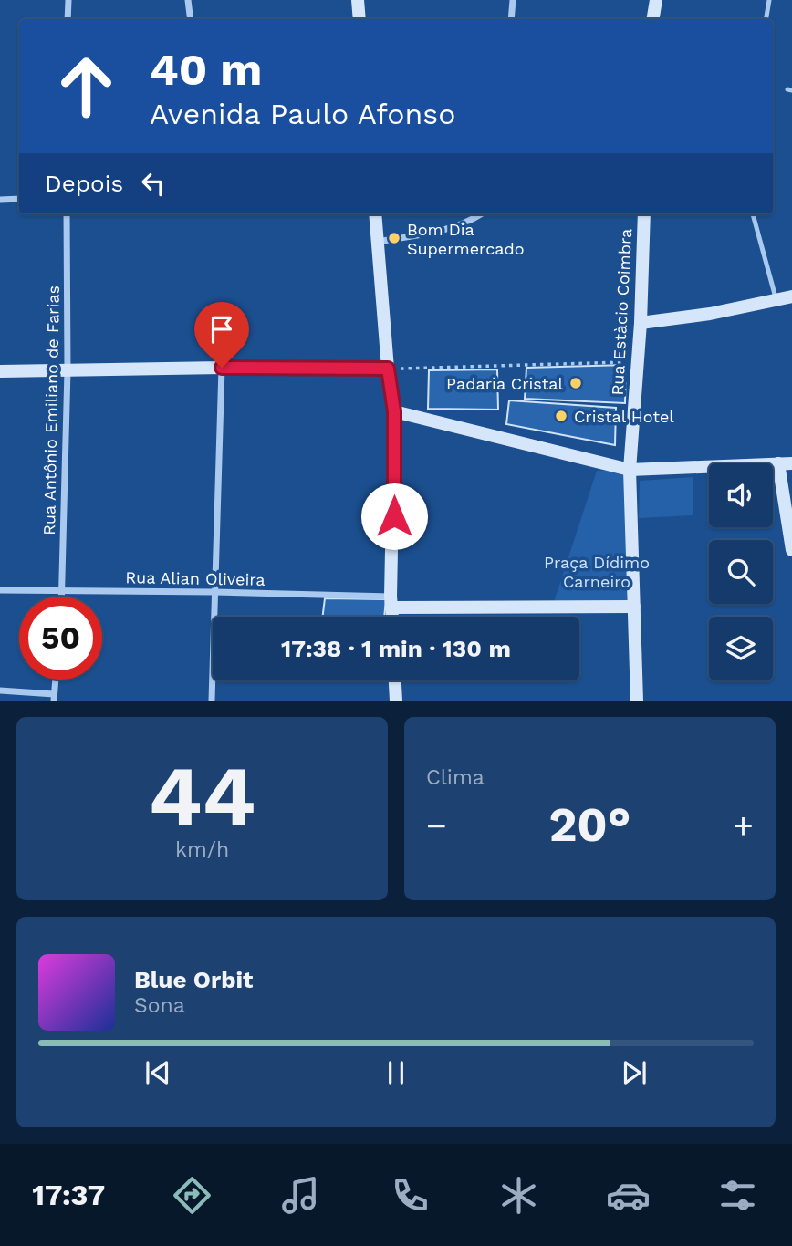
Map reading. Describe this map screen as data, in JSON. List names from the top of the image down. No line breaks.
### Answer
{"streets":{"street":["Rua Estàcio Coimbra","Rua Antônio Emiliano de Farias","Rua Alian Oliveira"]},"crossings":[["Rua Antônio Emiliano de Farias","Rua Alian Oliveira"]],"parks":["Praça Dídimo Carneiro"],"places":["Bom Dia Supermercado","Padaria Cristal","Cristal Hotel"],"page":{"turn":["40 m","Avenida Paulo Afonso"],"then":"Depois","limit":"50","trip":"17:38 · 1 min · 130 m","tile":[["44","km/h"],"Clima"],"heat":["−","20°","+"],"song":["Blue Orbit","Sona"],"tabs":"17:37"}}
